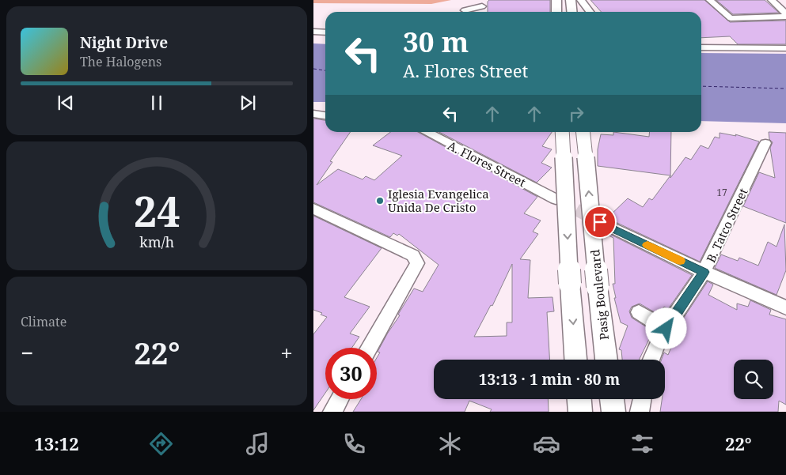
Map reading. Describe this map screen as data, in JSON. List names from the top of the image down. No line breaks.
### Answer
{"streets":{"main road":["Pasig Boulevard"],"street":["A. Flores Street","B. Tatco Street"]},"places":["Iglesia Evangelica Unida De Cristo"],"house_numbers":["17"],"page":{"turn":["30 m","A. Flores Street"],"song":["Night Drive","The Halogens"],"tile":"Climate","heat":["−","22°","+"],"limit":"30","trip":"13:13 · 1 min · 80 m","tabs":["13:12","22°"],"gauge":["24","km/h"]}}
